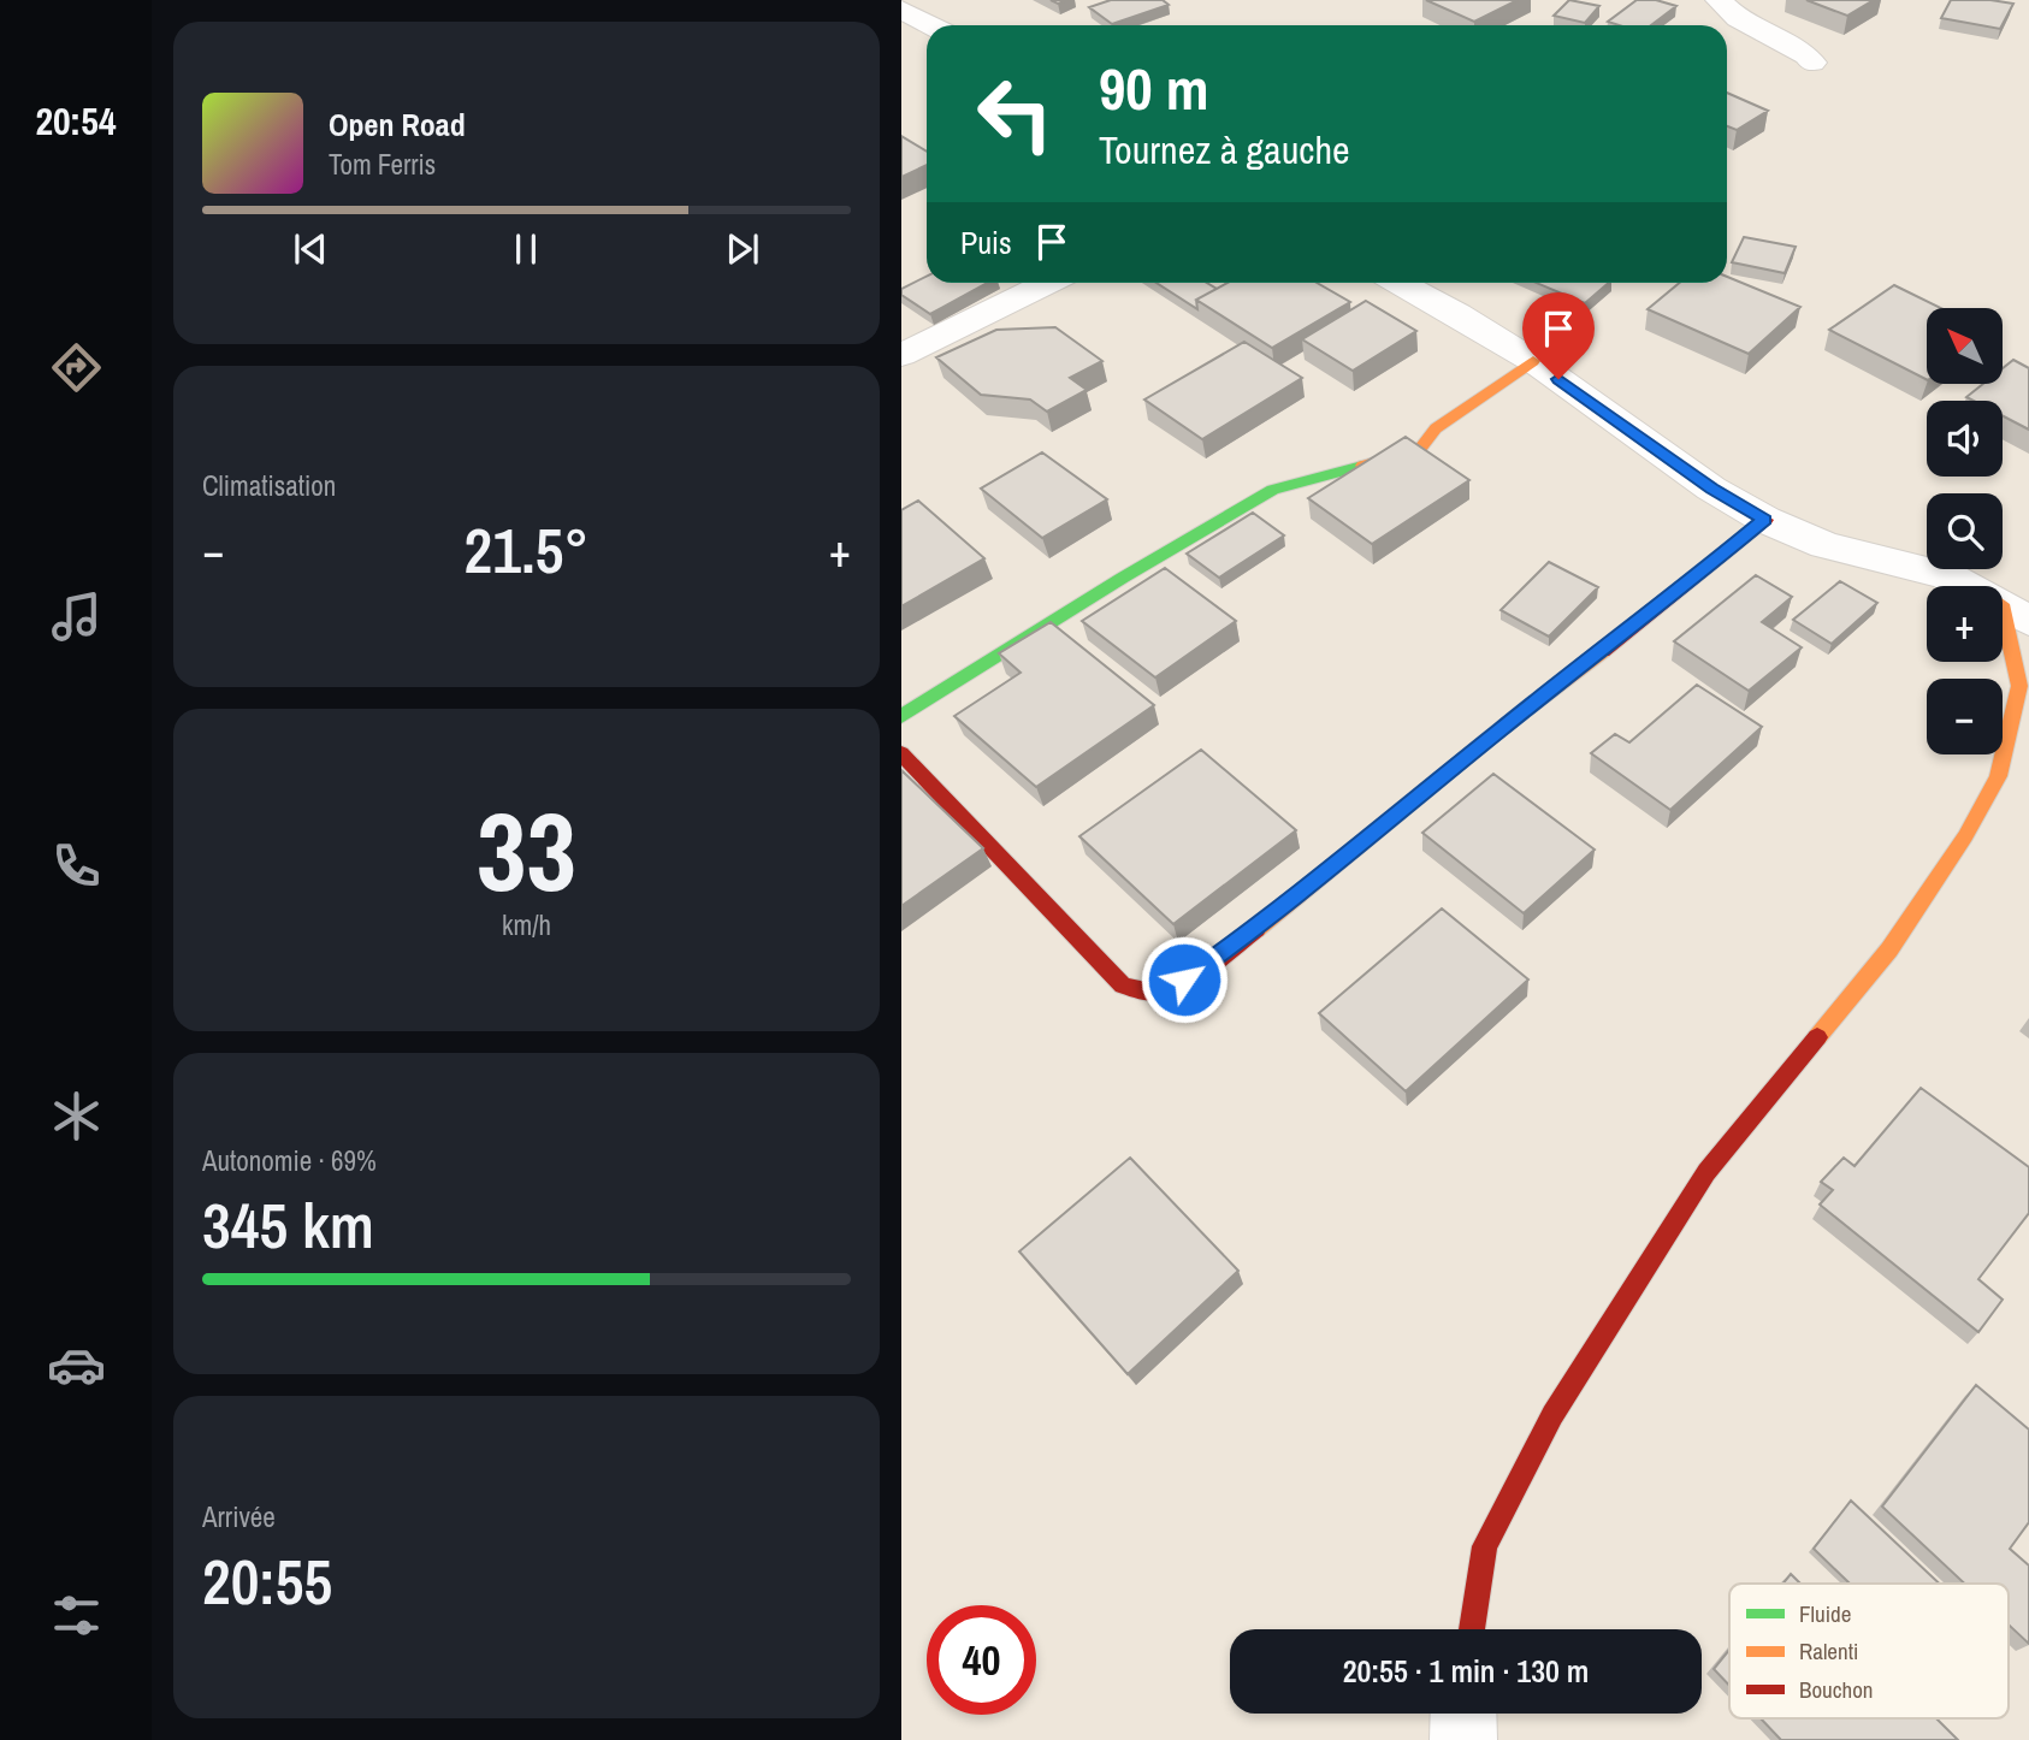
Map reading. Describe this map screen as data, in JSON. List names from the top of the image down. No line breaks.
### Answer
{"legend":["Fluide","Ralenti","Bouchon"],"north":"top left","page":{"tabs":"20:54","turn":["90 m","Tournez à gauche"],"song":["Open Road","Tom Ferris"],"then":"Puis","map_buttons":["+","−"],"tile":["Climatisation",["33","km/h"],["Autonomie · 69%","345 km"],["Arrivée","20:55"]],"heat":["−","21.5°","+"],"limit":"40","trip":"20:55 · 1 min · 130 m"}}
